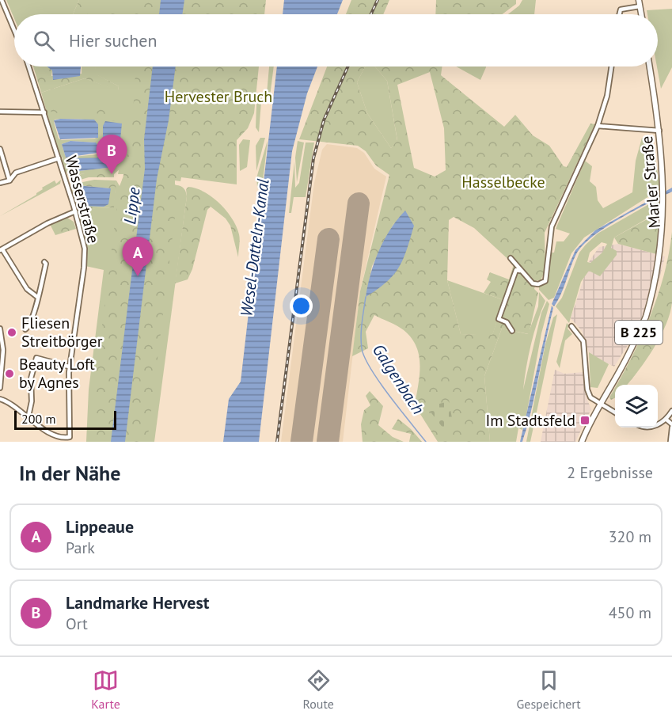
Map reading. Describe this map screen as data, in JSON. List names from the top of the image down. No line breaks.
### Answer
{"streets":{"main road":["Marler Straße","B 225"],"street":["Wasserstraße"]},"water":["Lippe","Wesel-Datteln-Kanal","Galgenbach"],"parks":["Hervester Bruch","Hasselbecke"],"places":{"other":["Fliesen Streitbörger","Beauty Loft by Agnes"],"transit":["Im Stadtsfeld"]},"scale_bar":"200 m","page":{"search":"Hier suchen","pins":["B","A"],"scale":"200 m","heading":["In der Nähe","2 Ergebnisse"],"list":[{"mark":"A","name":"Lippeaue","note":"Park","value":"320 m"},{"mark":"B","name":"Landmarke Hervest","note":"Ort","value":"450 m"}],"nav":["Karte","Route","Gespeichert"]}}
